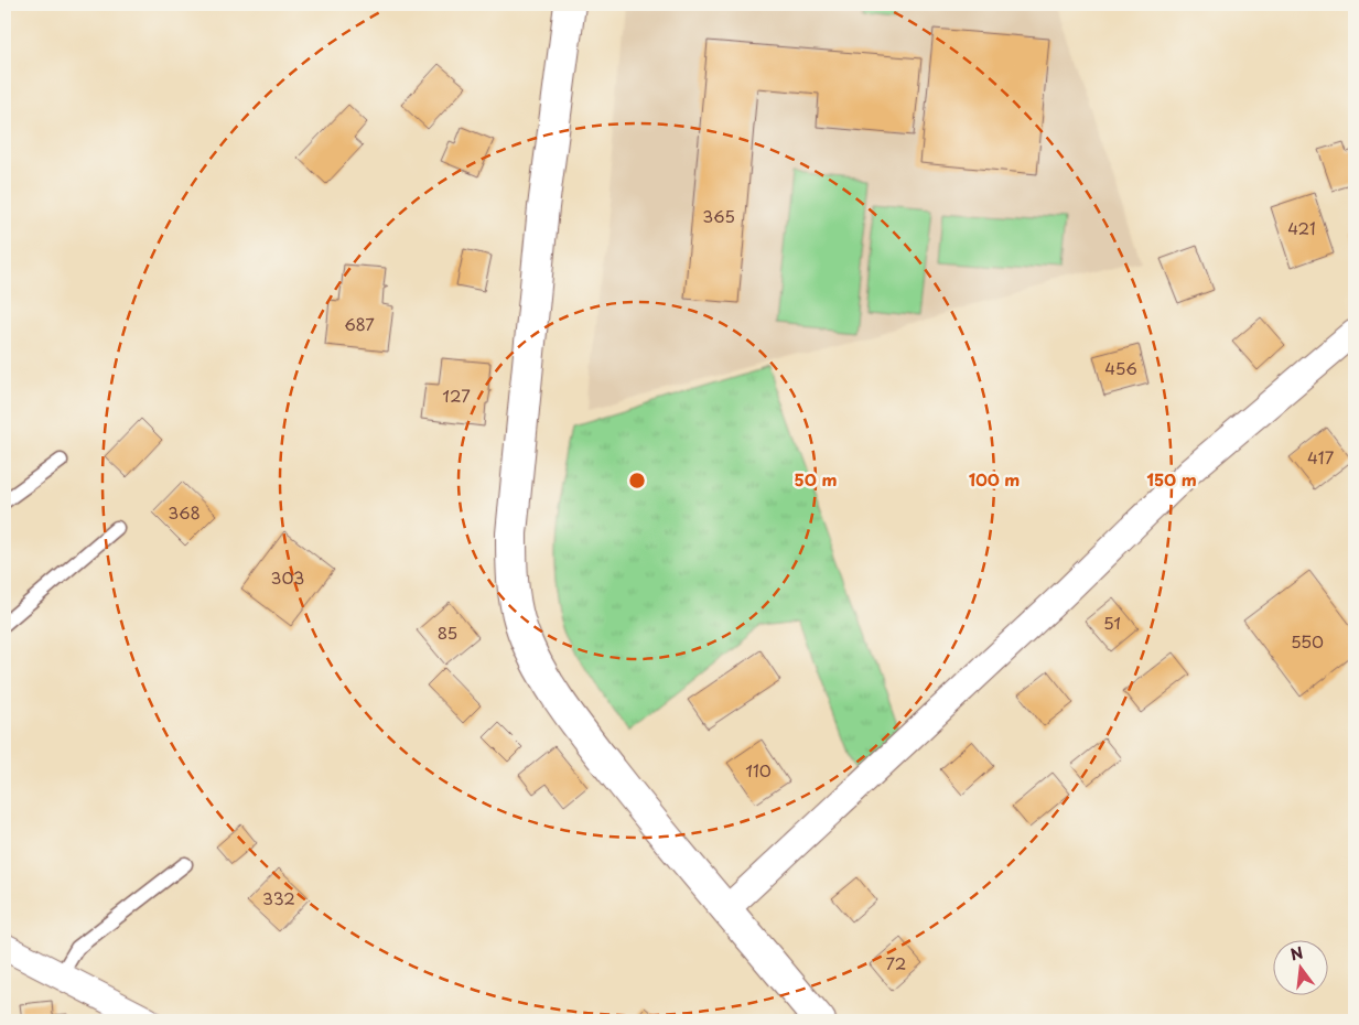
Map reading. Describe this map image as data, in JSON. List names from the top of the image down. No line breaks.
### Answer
{"house_numbers":["365","421","687","456","127","417","368","303","51","85","550","110","332","72"],"north":"top","rings":["50 m","100 m","150 m"]}
